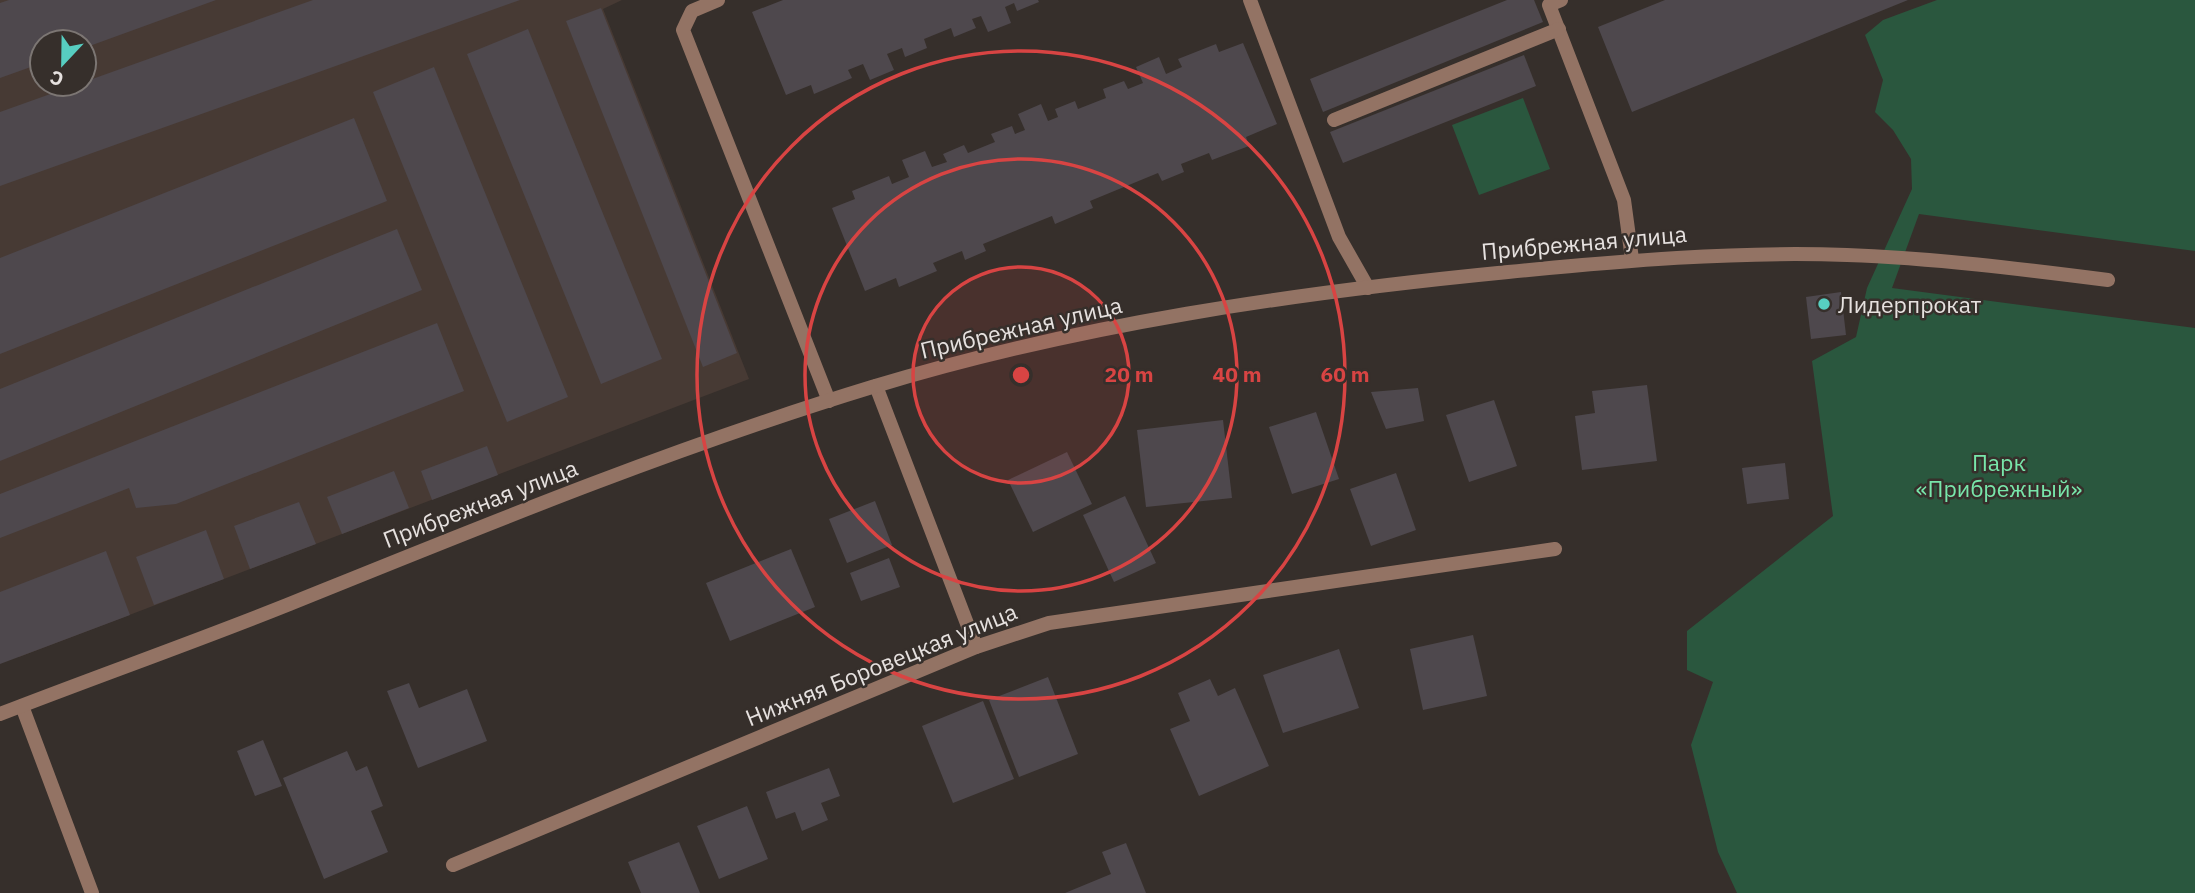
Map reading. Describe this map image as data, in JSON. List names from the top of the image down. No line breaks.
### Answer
{"streets":{"street":["Прибрежная улица","Нижняя Боровецкая улица"]},"parks":["Парк «Прибрежный»"],"places":["Лидерпрокат"],"north":"bottom","rings":["20 m","40 m","60 m"]}
